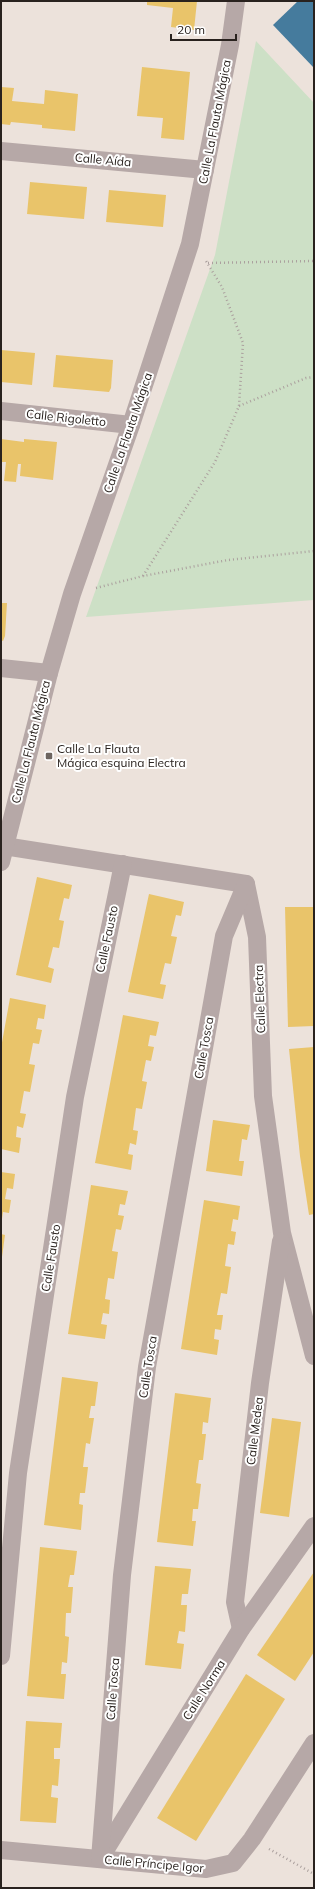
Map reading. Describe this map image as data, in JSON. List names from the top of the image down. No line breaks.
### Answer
{"streets":{"street":["Calle La Flauta Mágica","Calle Aída","Calle Rigoletto","Calle Fausto","Calle Electra","Calle Tosca","Calle Medea","Calle Norma","Calle Príncipe Igor"]},"crossings":[["Calle La Flauta Mágica","Calle Aída"],["Calle La Flauta Mágica","Calle Rigoletto"],["Calle Electra","Calle Tosca"],["Calle Electra","Calle Medea"],["Calle Tosca","Calle Norma"],["Calle Tosca","Calle Príncipe Igor"],["Calle Medea","Calle Norma"],["Calle Norma","Calle Príncipe Igor"]],"places":{"transit":["Calle La Flauta Mágica esquina Electra"]},"scale_bar":"20 m"}
